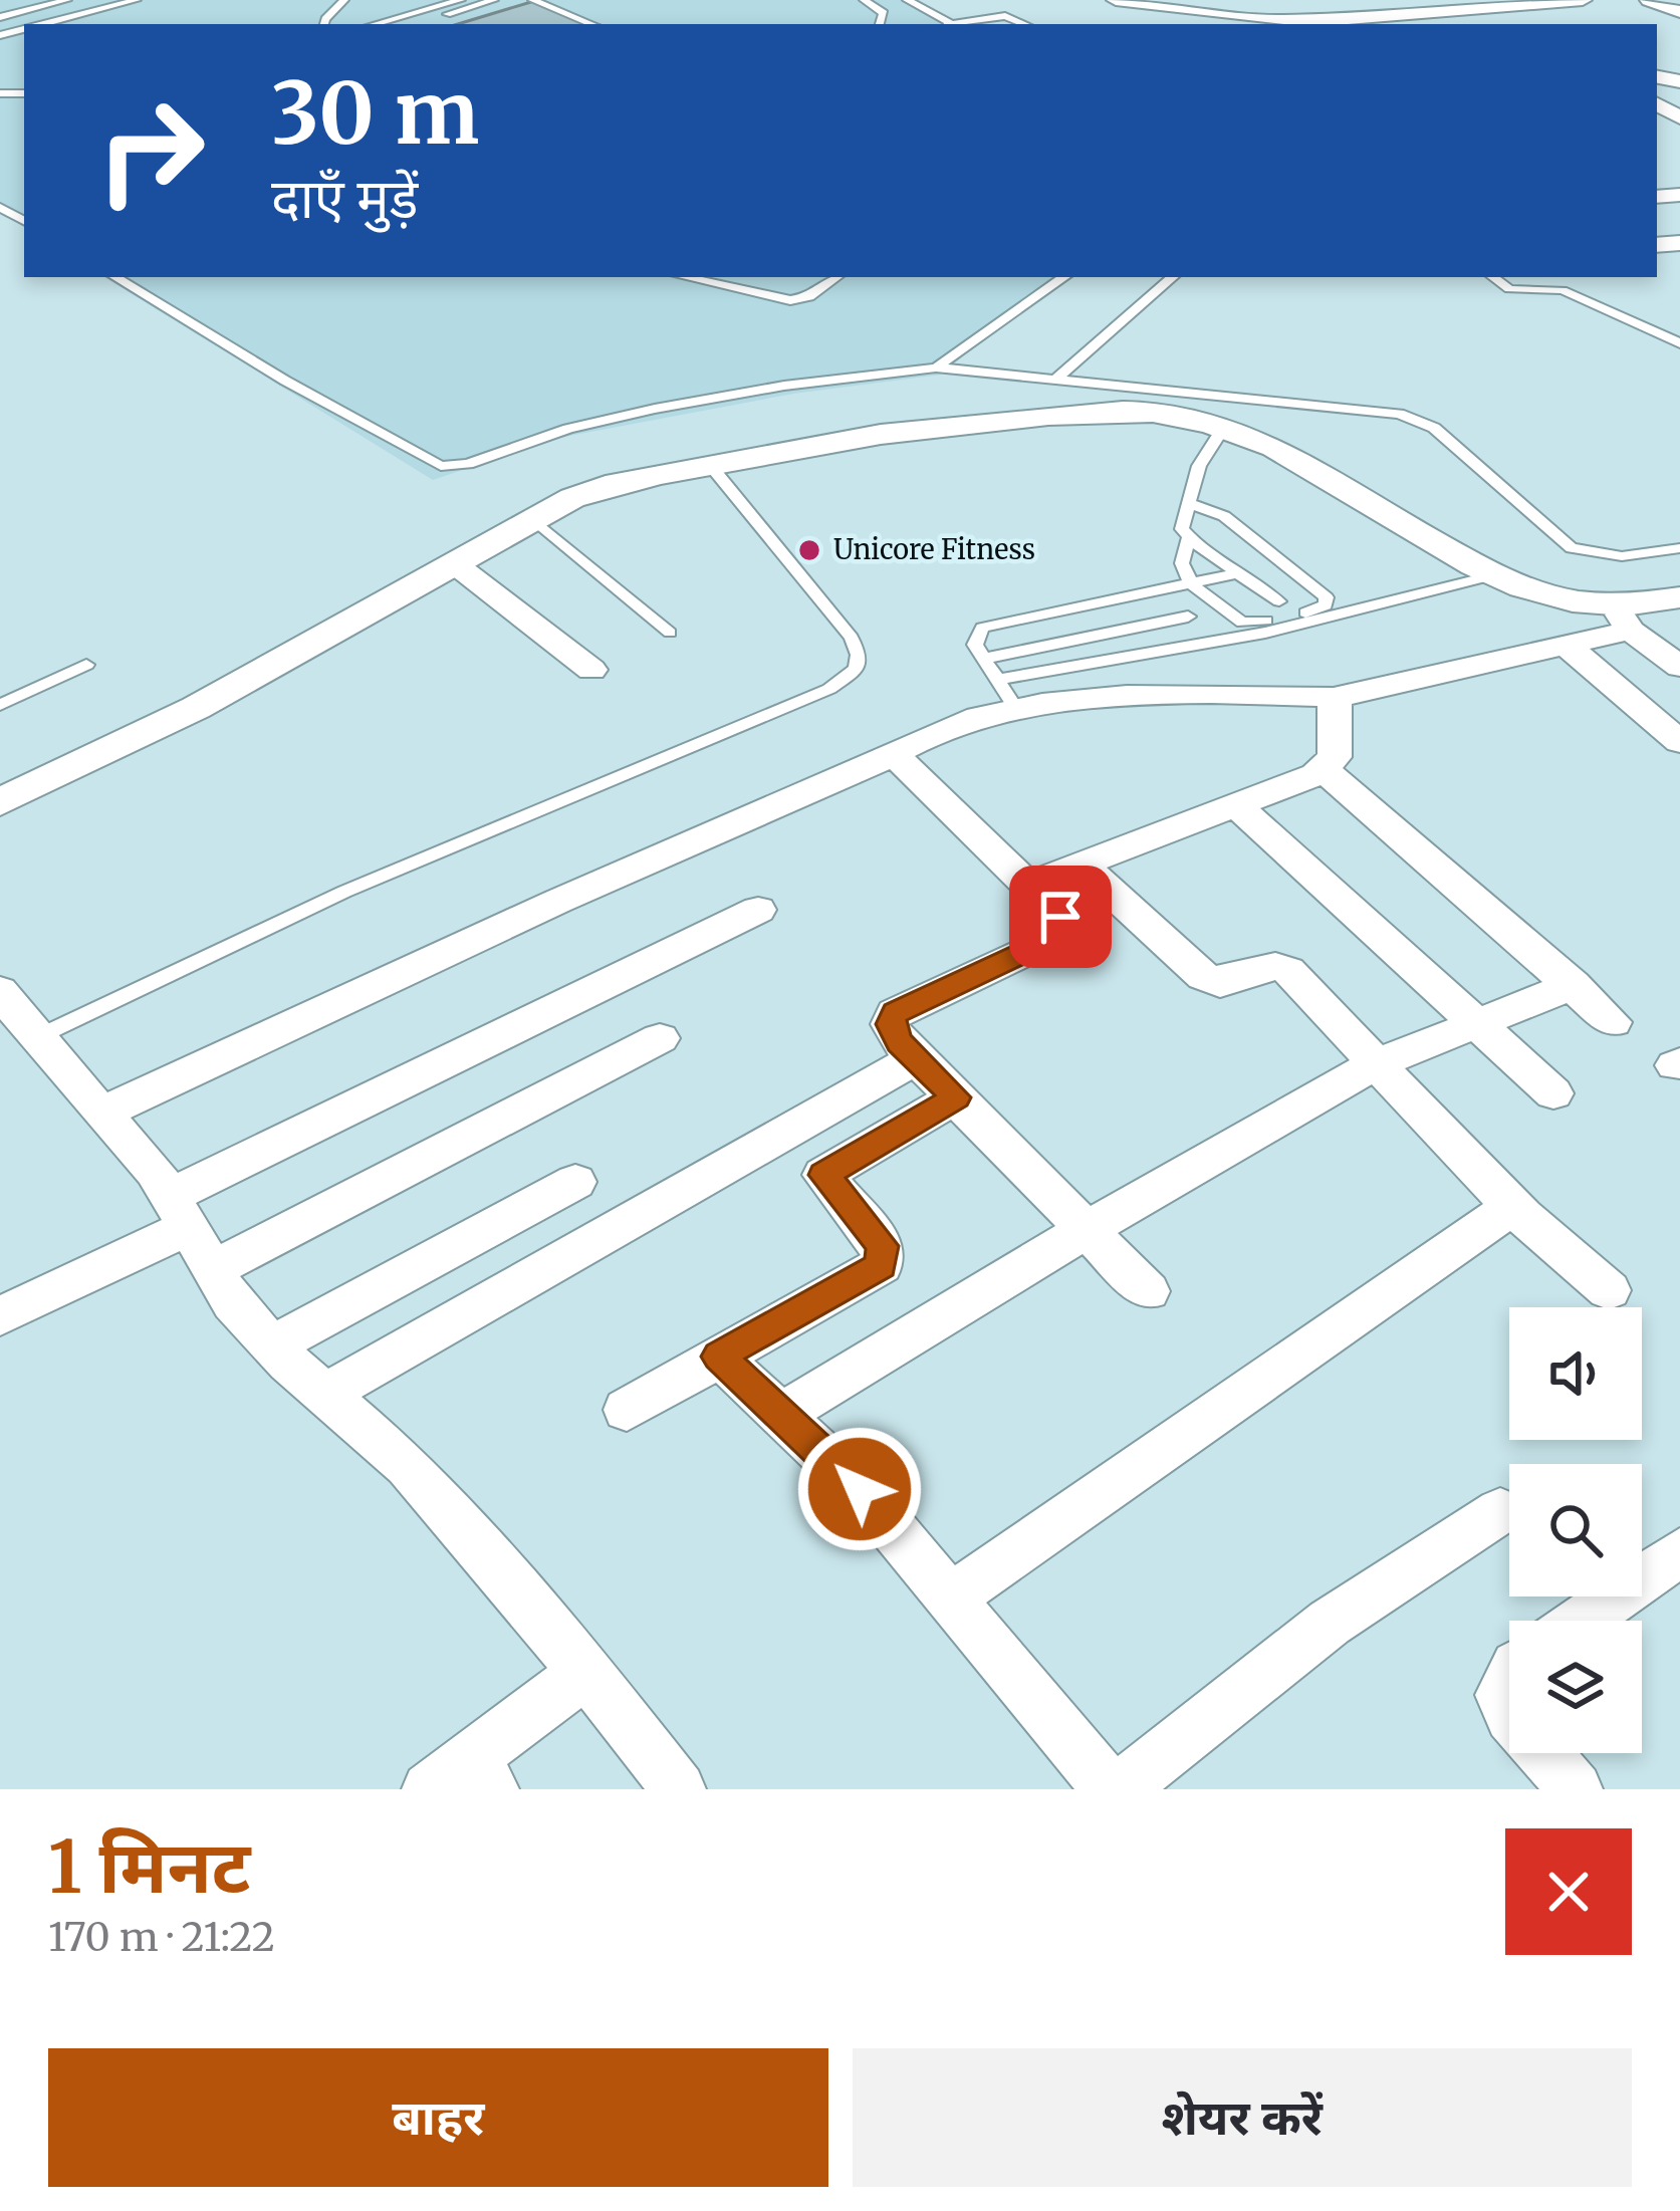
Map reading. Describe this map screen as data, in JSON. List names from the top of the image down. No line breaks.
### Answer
{"places":["Unicore Fitness"],"page":{"turn":["30 m","दाएँ मुड़ें"],"heading":["1 मिनट","170 m · 21:22"],"buttons":["बाहर","शेयर करें"]}}
